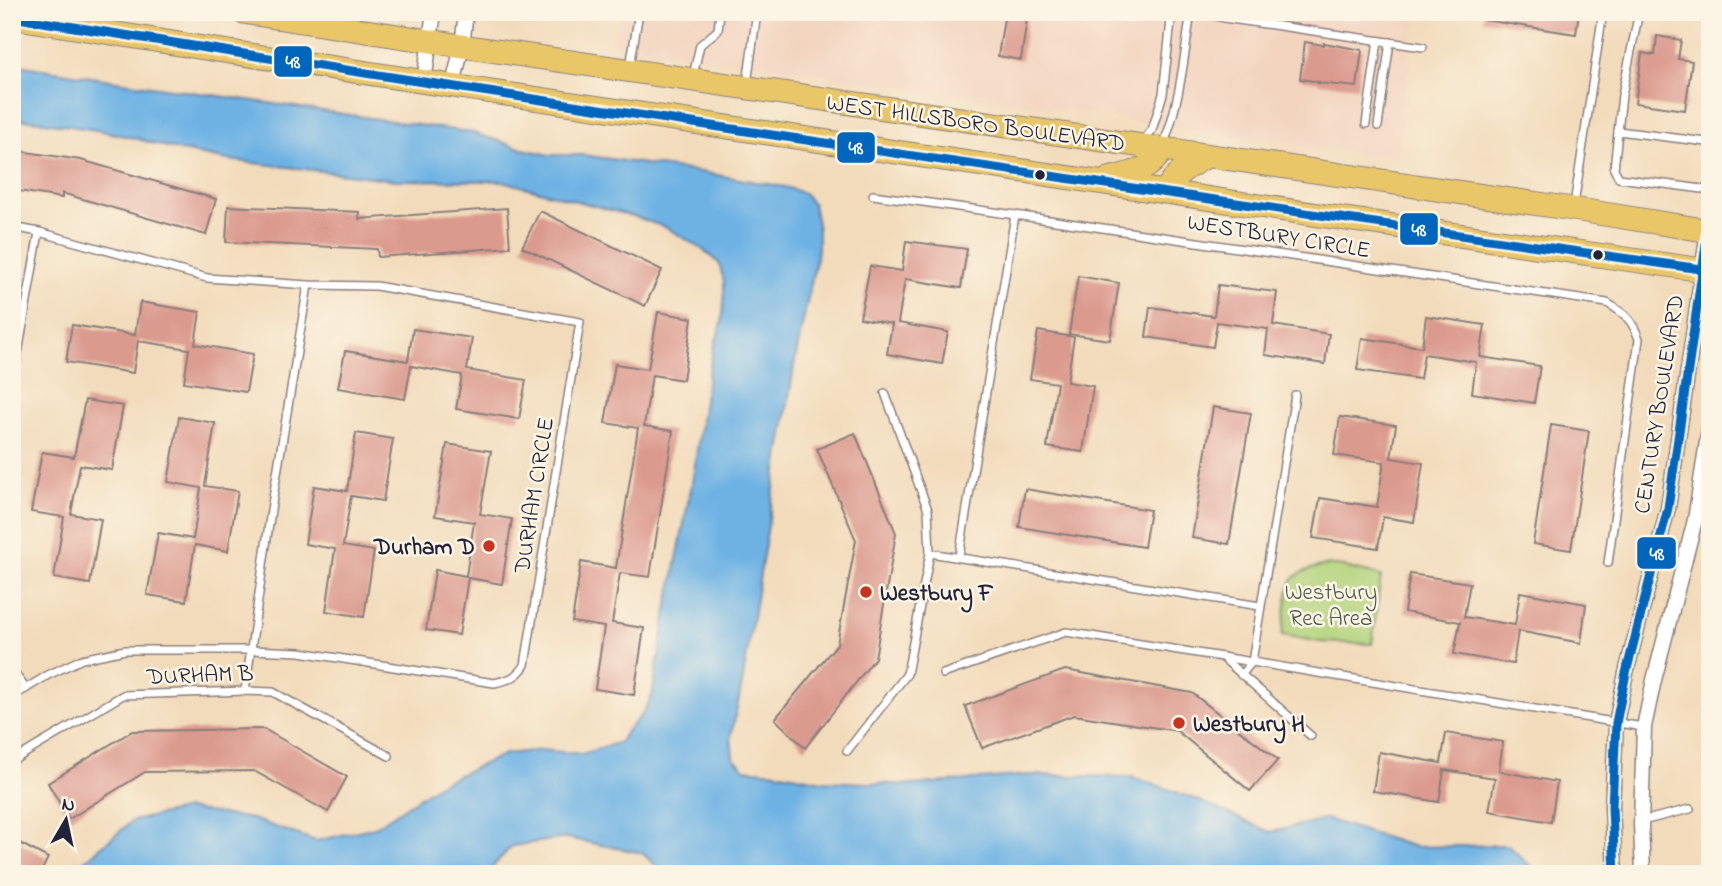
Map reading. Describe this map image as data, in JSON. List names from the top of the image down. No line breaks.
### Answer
{"streets":{"main road":["WEST HILLSBORO BOULEVARD"],"street":["CENTURY BOULEVARD"],"lane":["WESTBURY CIRCLE","DURHAM CIRCLE","DURHAM B"]},"crossings":[["WEST HILLSBORO BOULEVARD","CENTURY BOULEVARD"]],"parks":["Westbury Rec Area"],"places":["Durham D","Westbury F","Westbury H"],"lines":["transit line 48"],"north":"top"}
